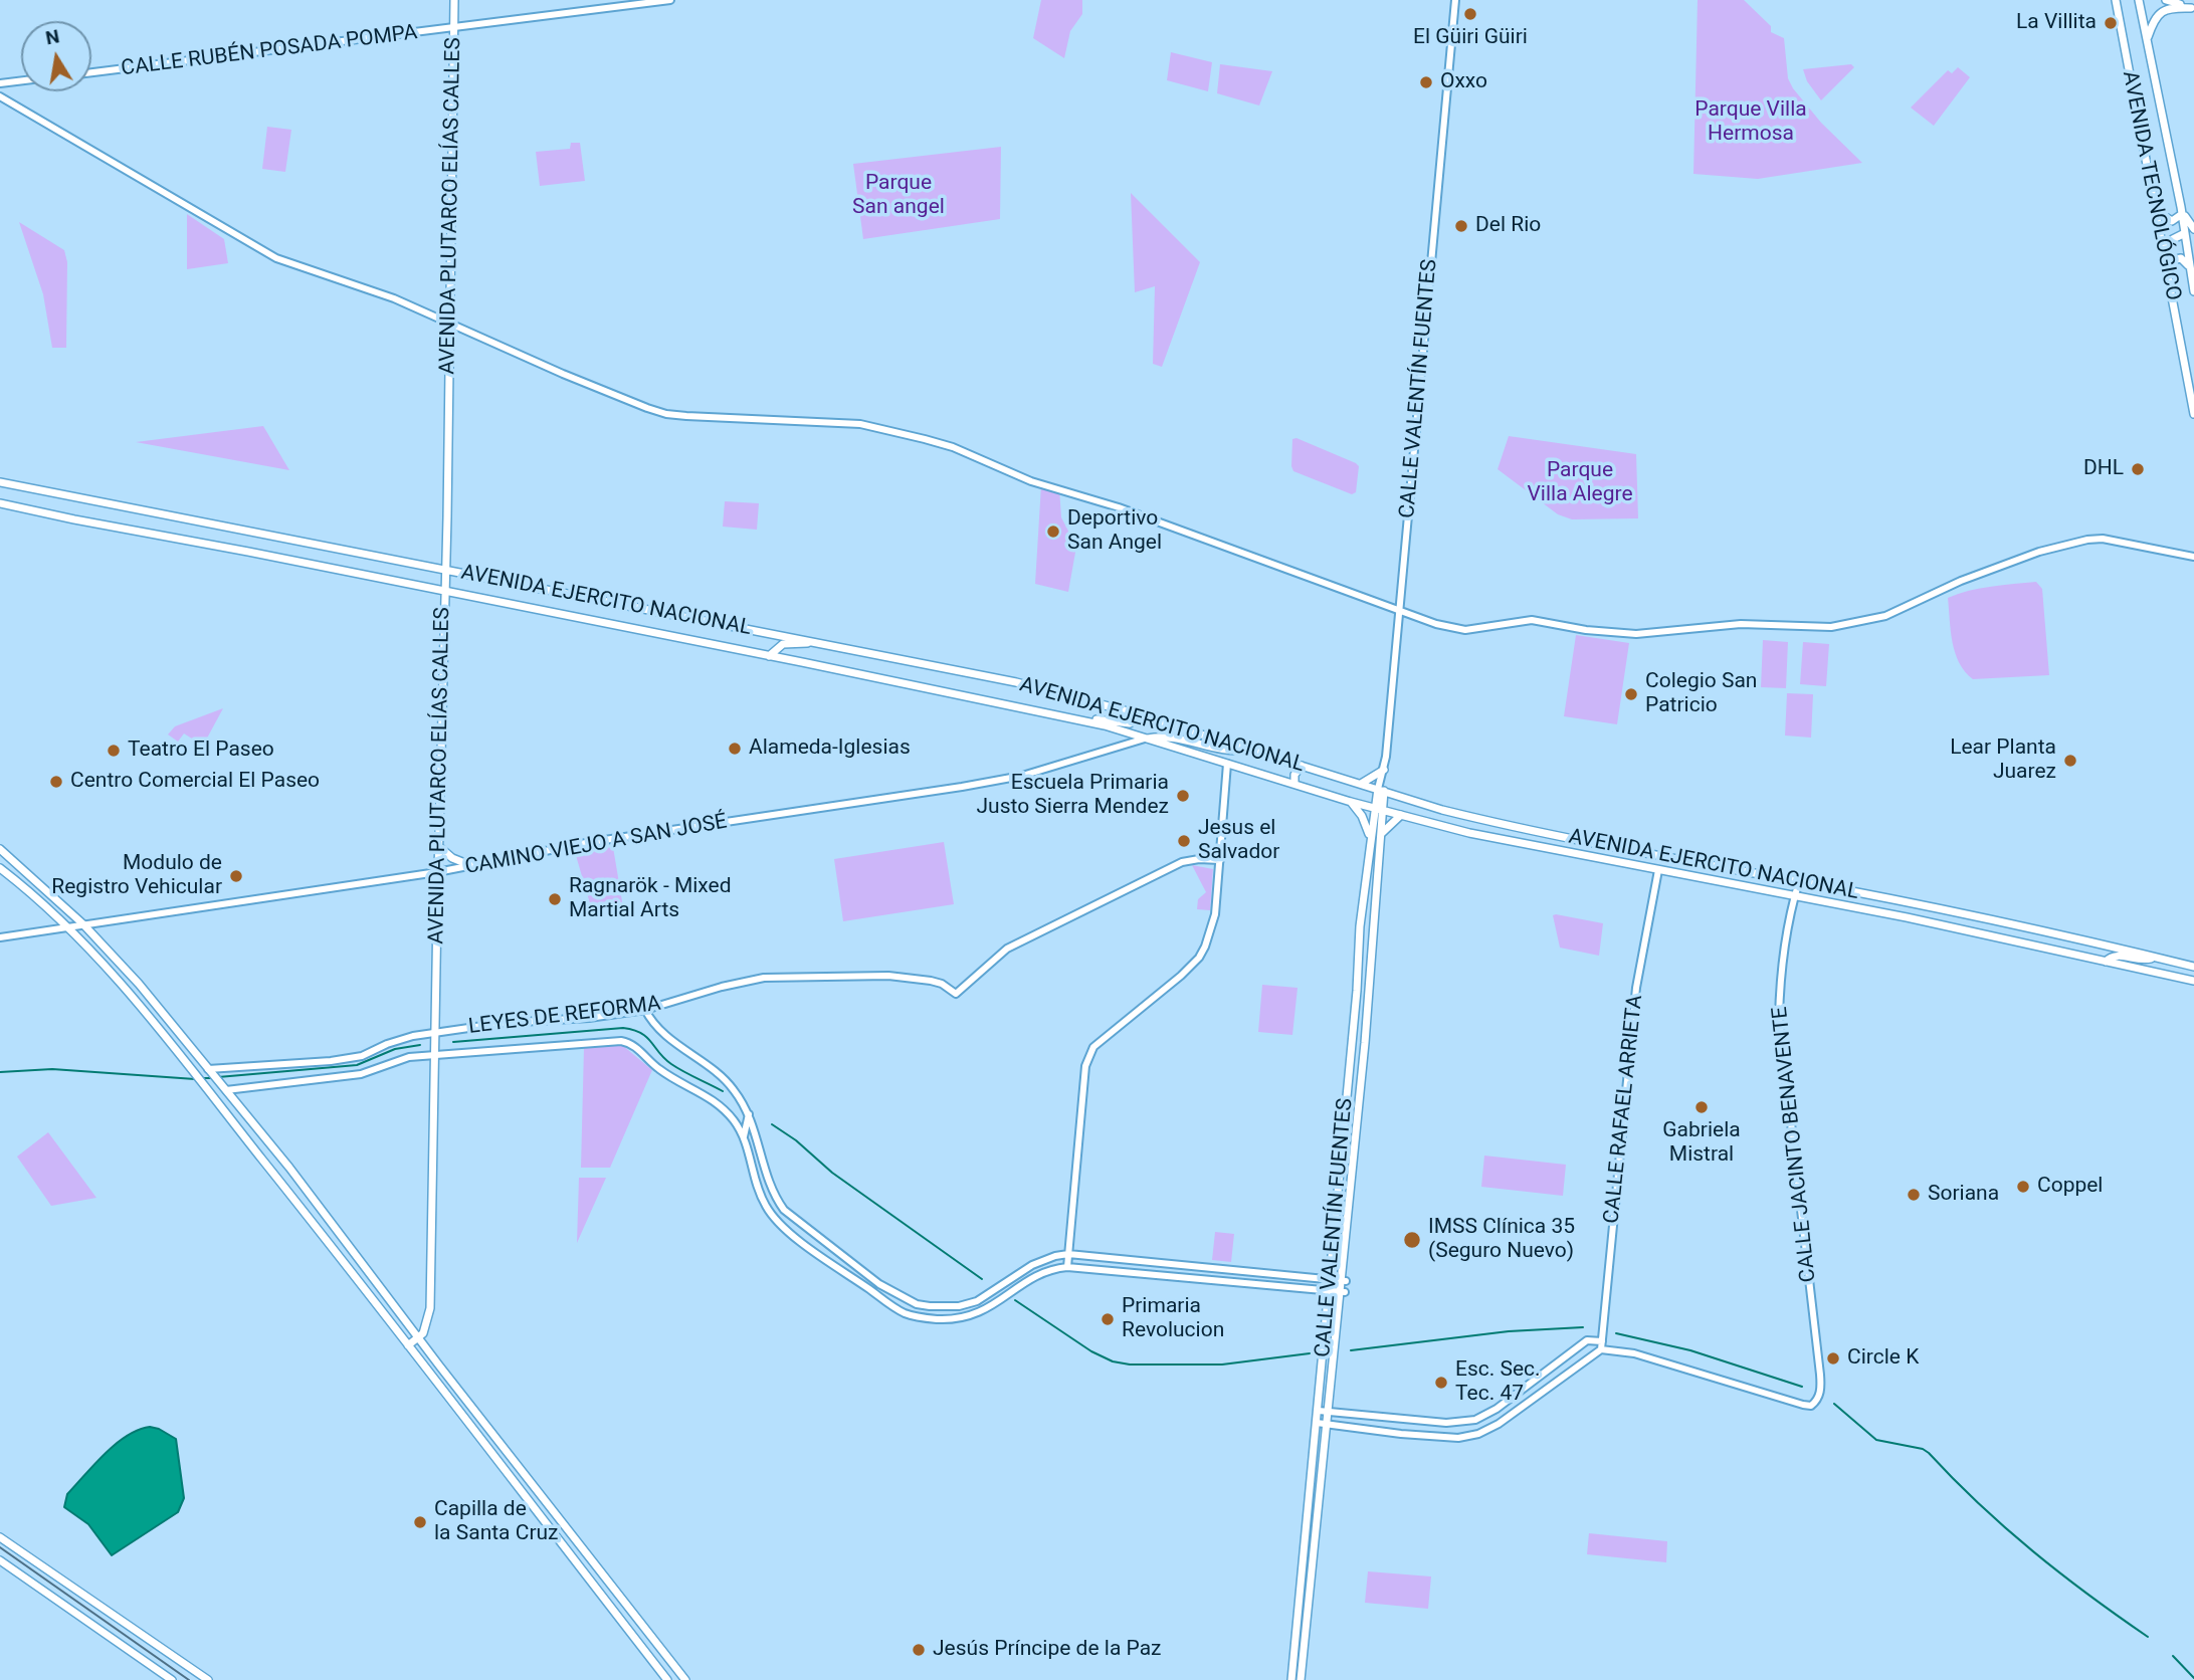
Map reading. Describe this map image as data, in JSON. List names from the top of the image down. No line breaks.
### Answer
{"streets":{"main road":["AVENIDA TECNOLÓGICO","AVENIDA PLUTARCO ELÍAS CALLES","CALLE VALENTÍN FUENTES","AVENIDA EJERCITO NACIONAL"],"street":["CALLE RUBÉN POSADA POMPA","CAMINO VIEJO A SAN JOSÉ","LEYES DE REFORMA","CALLE RAFAEL ARRIETA","CALLE JACINTO BENAVENTE"]},"crossings":[["CALLE RUBÉN POSADA POMPA","AVENIDA PLUTARCO ELÍAS CALLES"],["AVENIDA PLUTARCO ELÍAS CALLES","AVENIDA EJERCITO NACIONAL"],["AVENIDA PLUTARCO ELÍAS CALLES","CAMINO VIEJO A SAN JOSÉ"],["AVENIDA PLUTARCO ELÍAS CALLES","LEYES DE REFORMA"],["CALLE VALENTÍN FUENTES","AVENIDA EJERCITO NACIONAL"],["AVENIDA EJERCITO NACIONAL","CAMINO VIEJO A SAN JOSÉ"],["AVENIDA EJERCITO NACIONAL","CALLE RAFAEL ARRIETA"],["AVENIDA EJERCITO NACIONAL","CALLE JACINTO BENAVENTE"],["CALLE RAFAEL ARRIETA","CALLE JACINTO BENAVENTE"]],"parks":["Parque Villa Hermosa","Parque San angel","Parque Villa Alegre"],"places":["El Güiri Güiri","La Villita","Oxxo","Del Rio","DHL","Deportivo San Angel","Colegio San Patricio","Alameda-Iglesias","Teatro El Paseo","Lear Planta Juarez","Centro Comercial El Paseo","Escuela Primaria Justo Sierra Mendez","Jesus el Salvador","Modulo de Registro Vehicular","Ragnarök - Mixed Martial Arts","Gabriela Mistral","Coppel","Soriana","IMSS Clínica 35 (Seguro Nuevo)","Primaria Revolucion","Circle K","Esc. Sec. Tec. 47","Capilla de la Santa Cruz","Jesús Príncipe de la Paz"],"north":"top"}
